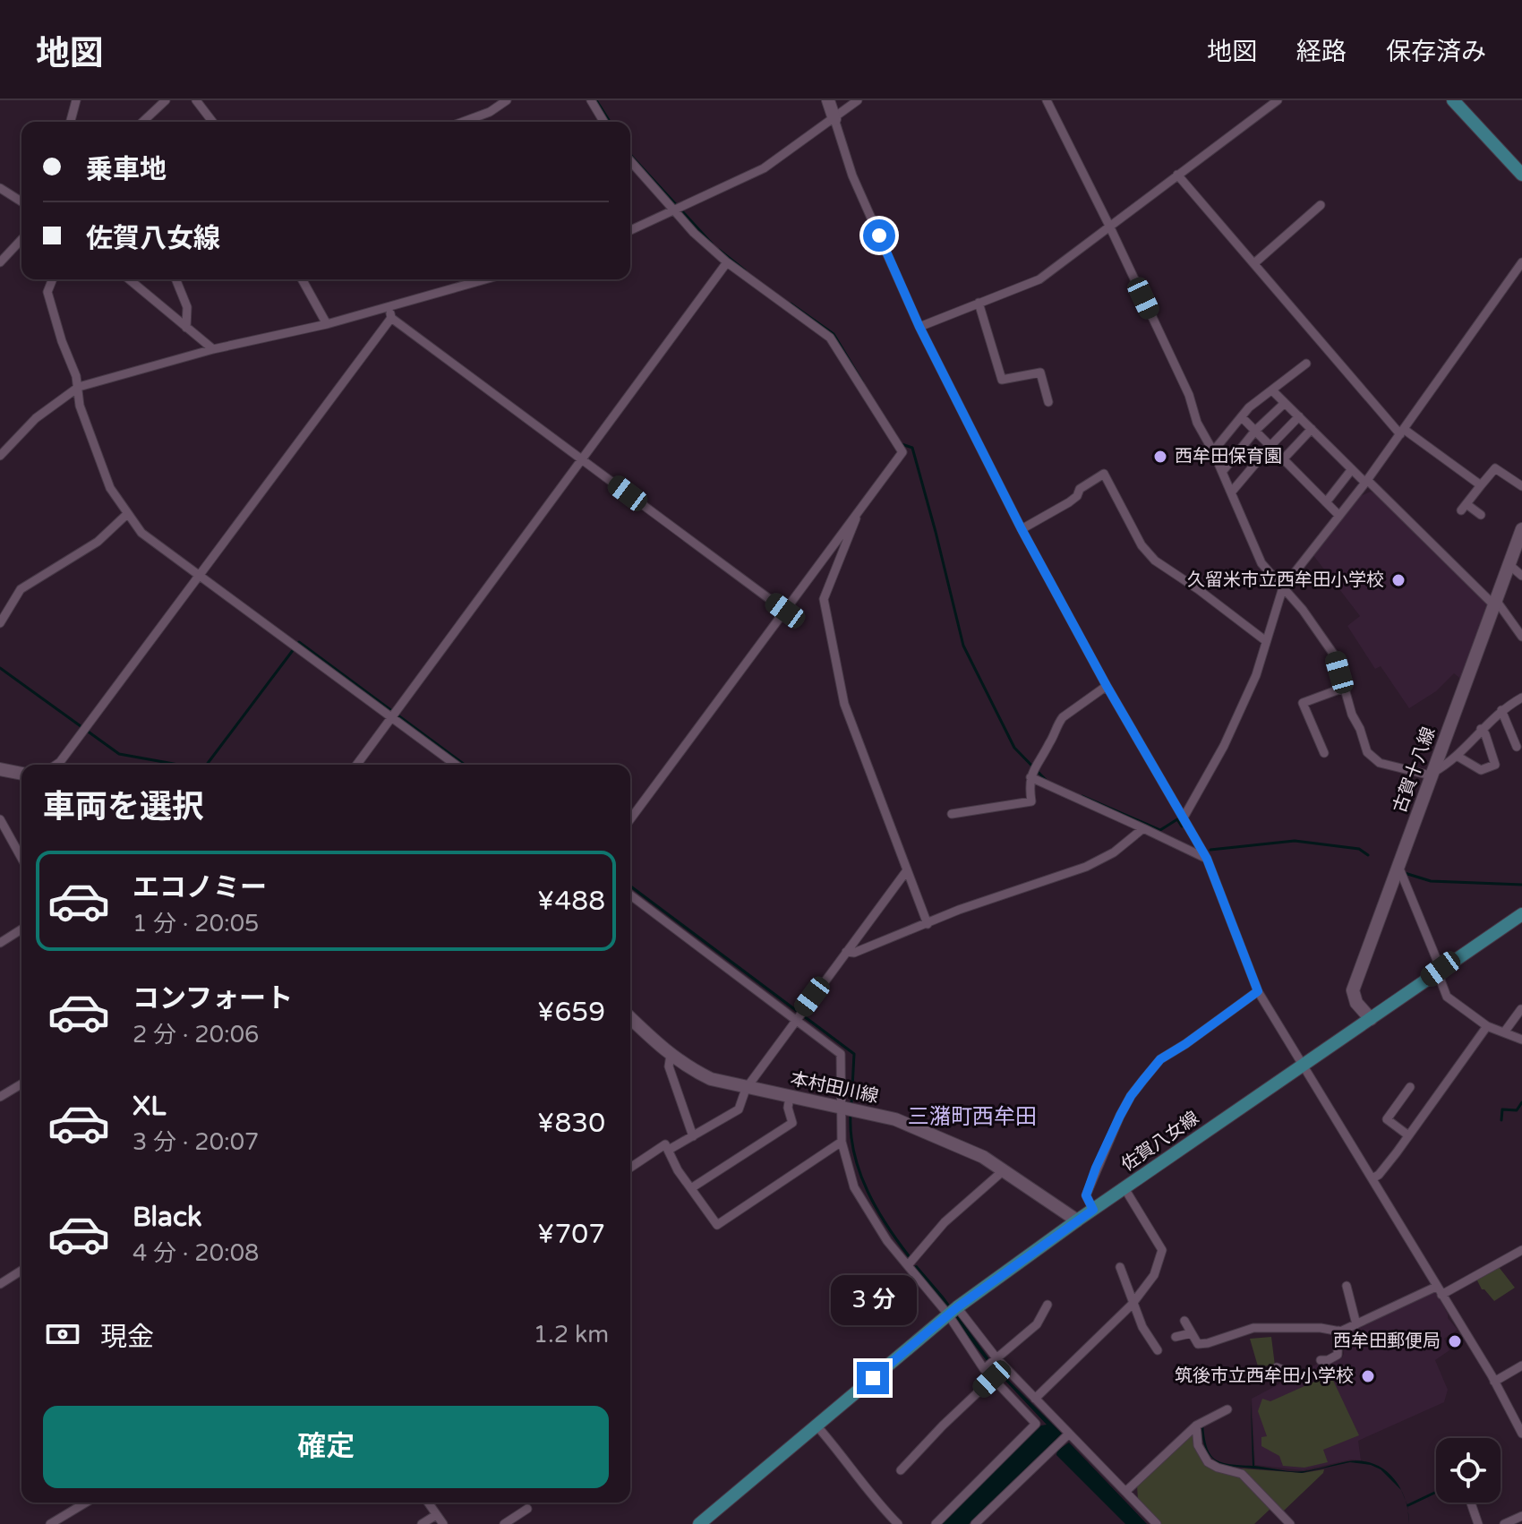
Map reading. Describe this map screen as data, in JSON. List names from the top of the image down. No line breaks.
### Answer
{"streets":{"main road":["古賀十八線","本村田川線","佐賀八女線"]},"crossings":[["古賀十八線","佐賀八女線"],["本村田川線","佐賀八女線"]],"districts":["三潴町西牟田"],"places":["西牟田保育園","久留米市立西牟田小学校","西牟田郵便局","筑後市立西牟田小学校"],"page":{"header":"地図","nav":["地図","経路","保存済み"],"banner":["乗車地","佐賀八女線"],"heading":"車両を選択","list":[{"name":"エコノミー","note":"1 分 · 20:05","value":"¥488"},{"name":"コンフォート","note":"2 分 · 20:06","value":"¥659"},{"name":"XL","note":"3 分 · 20:07","value":"¥830"},{"name":"Black","note":"4 分 · 20:08","value":"¥707"}],"bubble":"3 分","pay":["現金","1.2 km"],"buttons":"確定"}}
